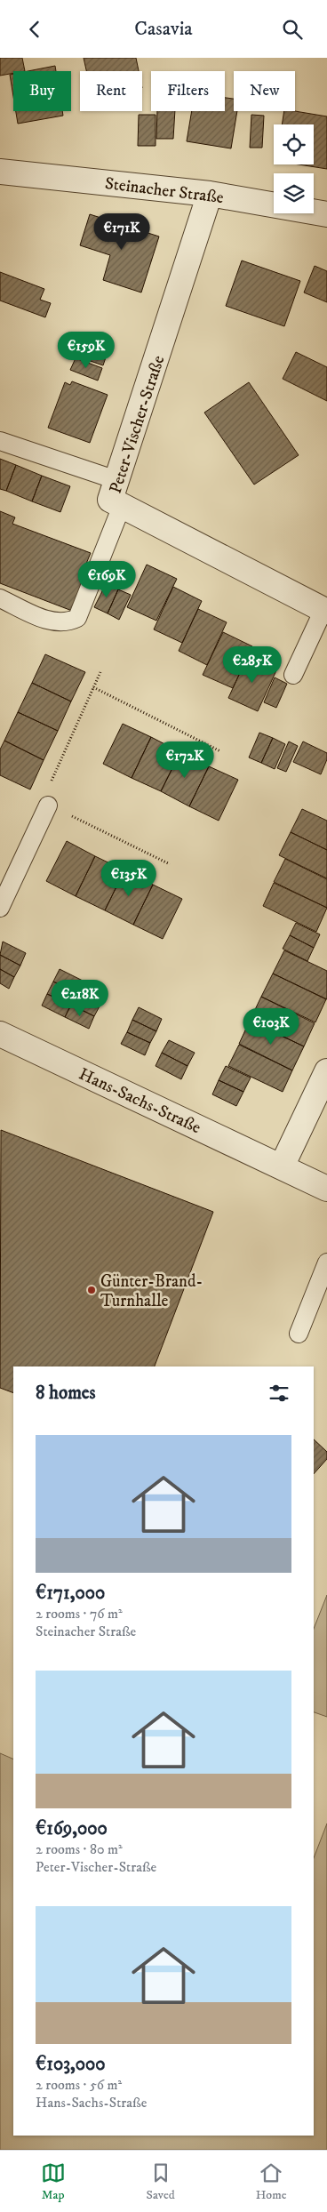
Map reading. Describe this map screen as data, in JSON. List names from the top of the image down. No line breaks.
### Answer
{"streets":{"street":["Steinacher Straße","Peter-Vischer-Straße","Hans-Sachs-Straße"]},"crossings":[["Steinacher Straße","Peter-Vischer-Straße"]],"places":["Günter-Brand- Turnhalle"],"page":{"header":"Casavia","chip":["Buy","Rent","Filters","New"],"price":["€171K","€159K","€169K","€285K","€172K","€135K","€218K","€103K"],"heading":"8 homes","list":[{"name":"€171,000","note":"2 rooms · 76 m² · Steinacher Straße"},{"name":"€169,000","note":"2 rooms · 80 m² · Peter-Vischer-Straße"},{"name":"€103,000","note":"2 rooms · 56 m² · Hans-Sachs-Straße"}],"tabs":["Map","Saved","Home"]}}
